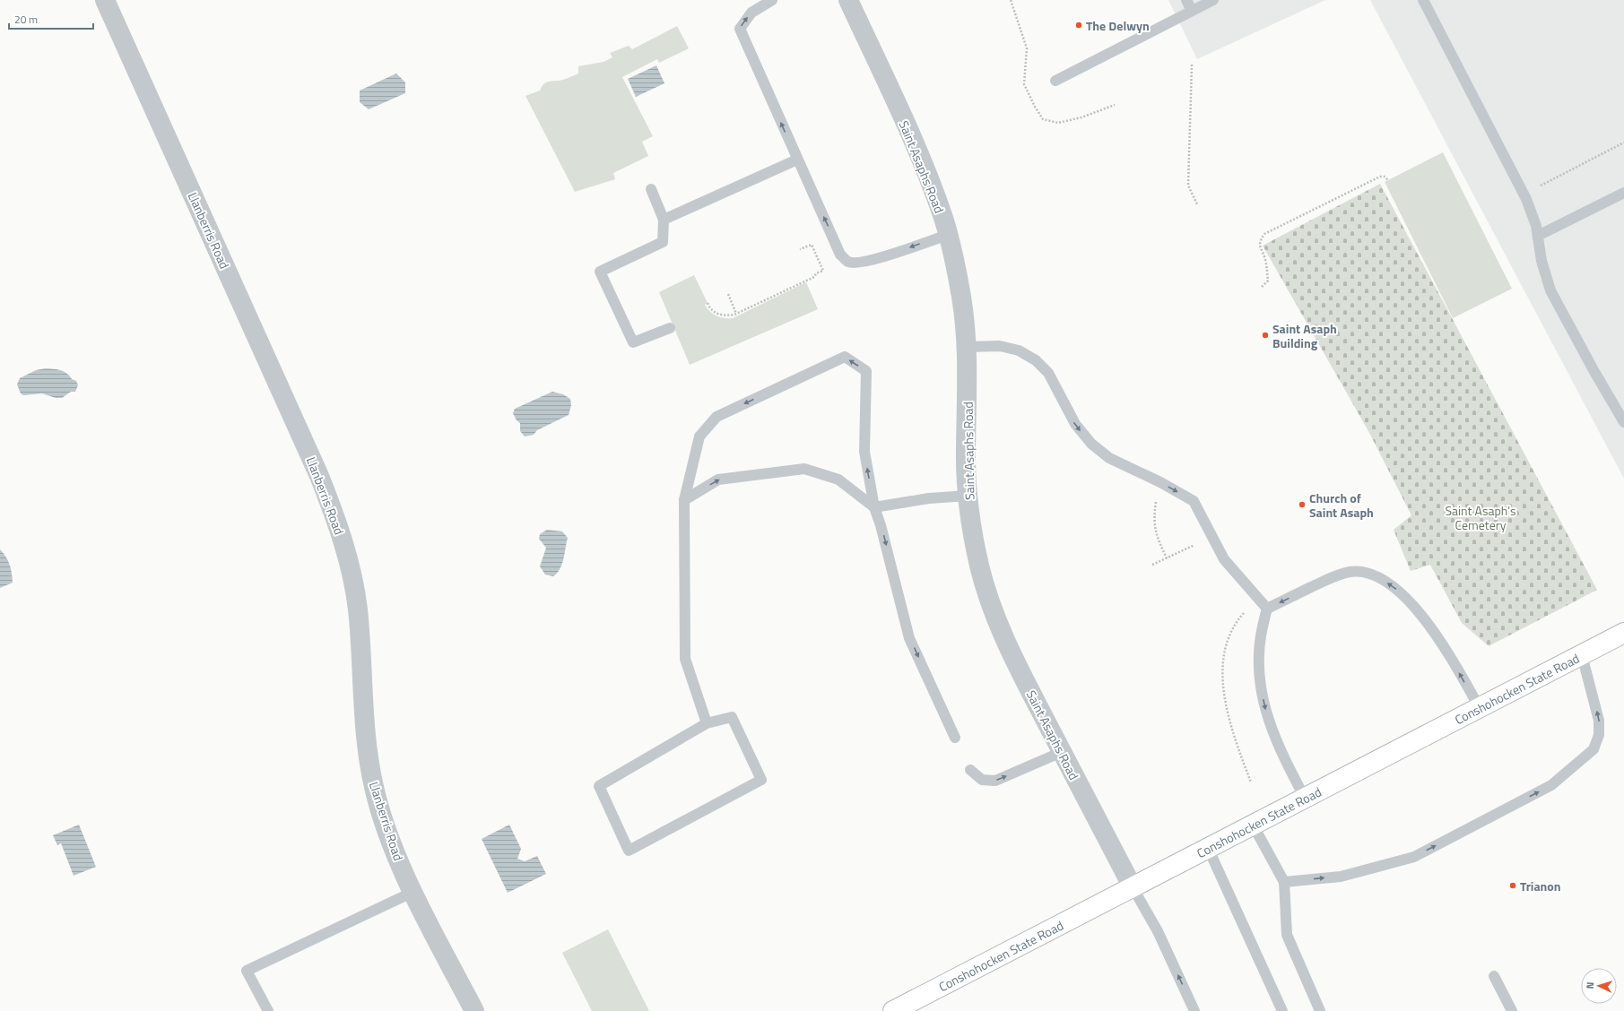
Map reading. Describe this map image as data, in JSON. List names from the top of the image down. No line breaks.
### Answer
{"streets":{"main road":["Conshohocken State Road"],"street":["Saint Asaphs Road","Llanberris Road"]},"crossings":[["Saint Asaphs Road","Conshohocken State Road"]],"parks":["Saint Asaph's Cemetery"],"places":["The Delwyn","Saint Asaph Building","Church of Saint Asaph","Trianon"],"scale_bar":"20 m","north":"left"}
